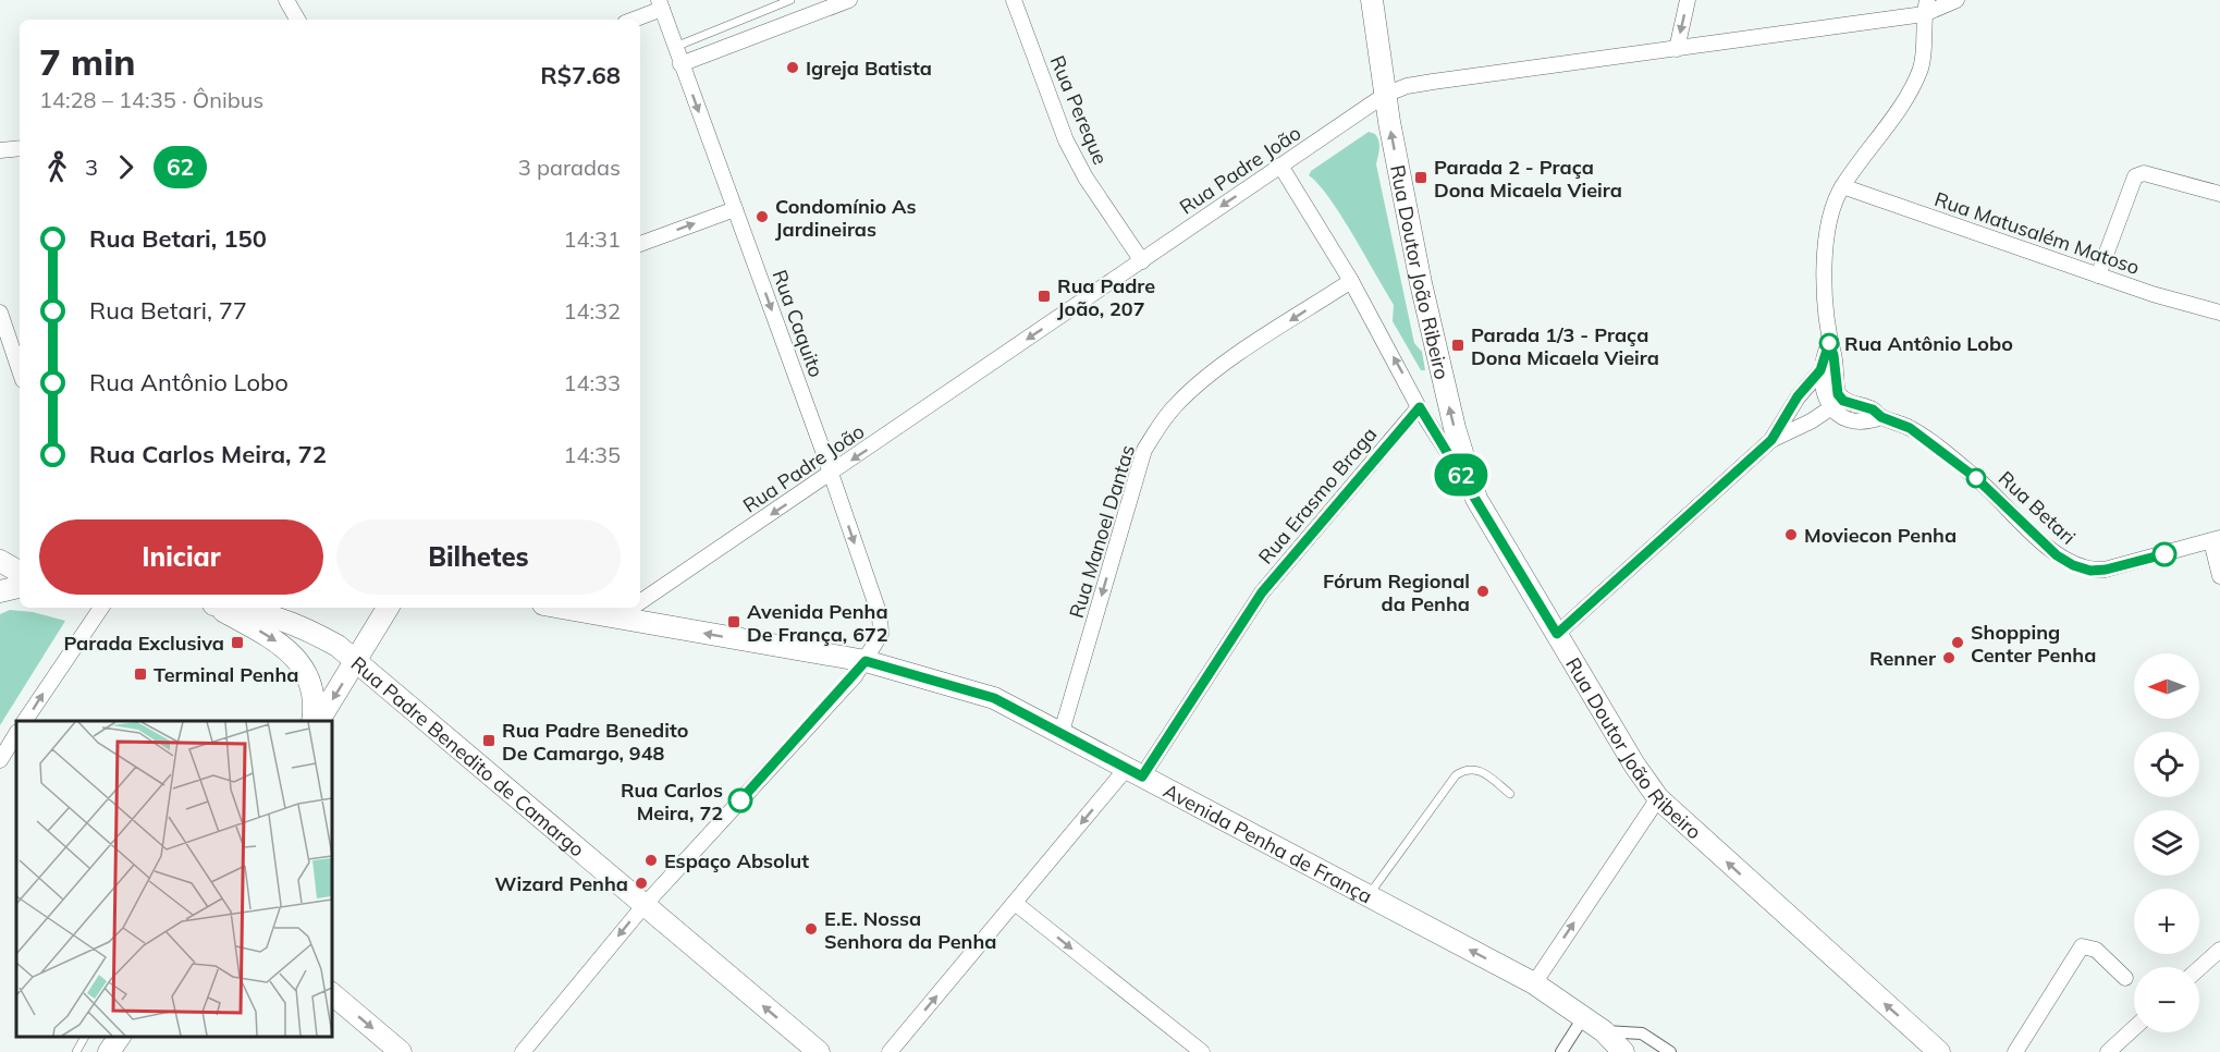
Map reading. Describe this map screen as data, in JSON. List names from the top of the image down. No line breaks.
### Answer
{"streets":{"main road":["Rua Doutor João Ribeiro","Rua Padre Benedito de Camargo","Avenida Penha de França"],"street":["Rua Pereque","Rua Padre João","Rua Matusalém Matoso","Rua Caquito","Rua Erasmo Braga","Rua Betari","Rua Manoel Dantas"]},"crossings":[["Rua Pereque","Rua Padre João"],["Rua Padre João","Rua Doutor João Ribeiro"],["Rua Padre João","Rua Caquito"],["Rua Padre João","Avenida Penha de França"],["Rua Caquito","Rua Padre Benedito de Camargo"],["Rua Caquito","Avenida Penha de França"],["Rua Erasmo Braga","Avenida Penha de França"],["Rua Manoel Dantas","Avenida Penha de França"]],"one_way":["Rua Padre João","Rua Doutor João Ribeiro","Rua Caquito","Rua Manoel Dantas","Avenida Penha de França"],"places":{"other":["Igreja Batista","Condomínio As Jardineiras","Rua Antônio Lobo","Moviecon Penha","Fórum Regional da Penha","Shopping Center Penha","Renner","Rua Carlos Meira, 72","Espaço Absolut","Wizard Penha","E.E. Nossa Senhora da Penha"],"transit":["Parada 2 - Praça Dona Micaela Vieira","Rua Padre João, 207","Parada 1/3 - Praça Dona Micaela Vieira","Avenida Penha De França, 672","Parada Exclusiva","Terminal Penha","Rua Padre Benedito De Camargo, 948"]},"lines":["bus line 62"],"north":"left","page":{"on_map":"62","heading":["7 min","14:28 – 14:35 · Ônibus","R$7.68"],"legs":["3","62","3 paradas"],"list":[{"name":"Rua Betari, 150","value":"14:31"},{"name":"Rua Betari, 77","value":"14:32"},{"name":"Rua Antônio Lobo","value":"14:33"},{"name":"Rua Carlos Meira, 72","value":"14:35"}],"buttons":["Iniciar","Bilhetes"],"map_buttons":["+","−"]}}
